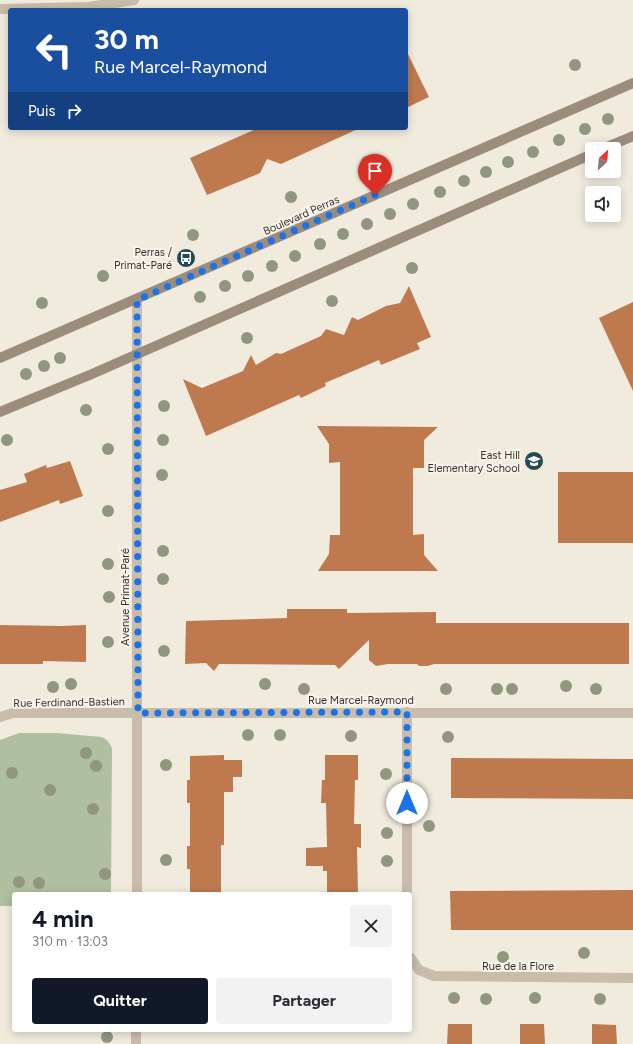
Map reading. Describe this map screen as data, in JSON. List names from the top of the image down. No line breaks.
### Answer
{"streets":{"main road":["Boulevard Perras"],"street":["Avenue Primat-Paré","Rue Marcel-Raymond","Rue Ferdinand-Bastien","Rue de la Flore"]},"crossings":[["Boulevard Perras","Avenue Primat-Paré"],["Avenue Primat-Paré","Rue Marcel-Raymond"],["Avenue Primat-Paré","Rue Ferdinand-Bastien"],["Rue Marcel-Raymond","Rue Ferdinand-Bastien"]],"places":{"bus stop":["Perras / Primat-Paré"],"school or university":["East Hill Elementary School"]},"north":"top right","page":{"turn":["30 m","Rue Marcel-Raymond"],"then":"Puis","heading":["4 min","310 m · 13:03"],"buttons":["Quitter","Partager"]}}
